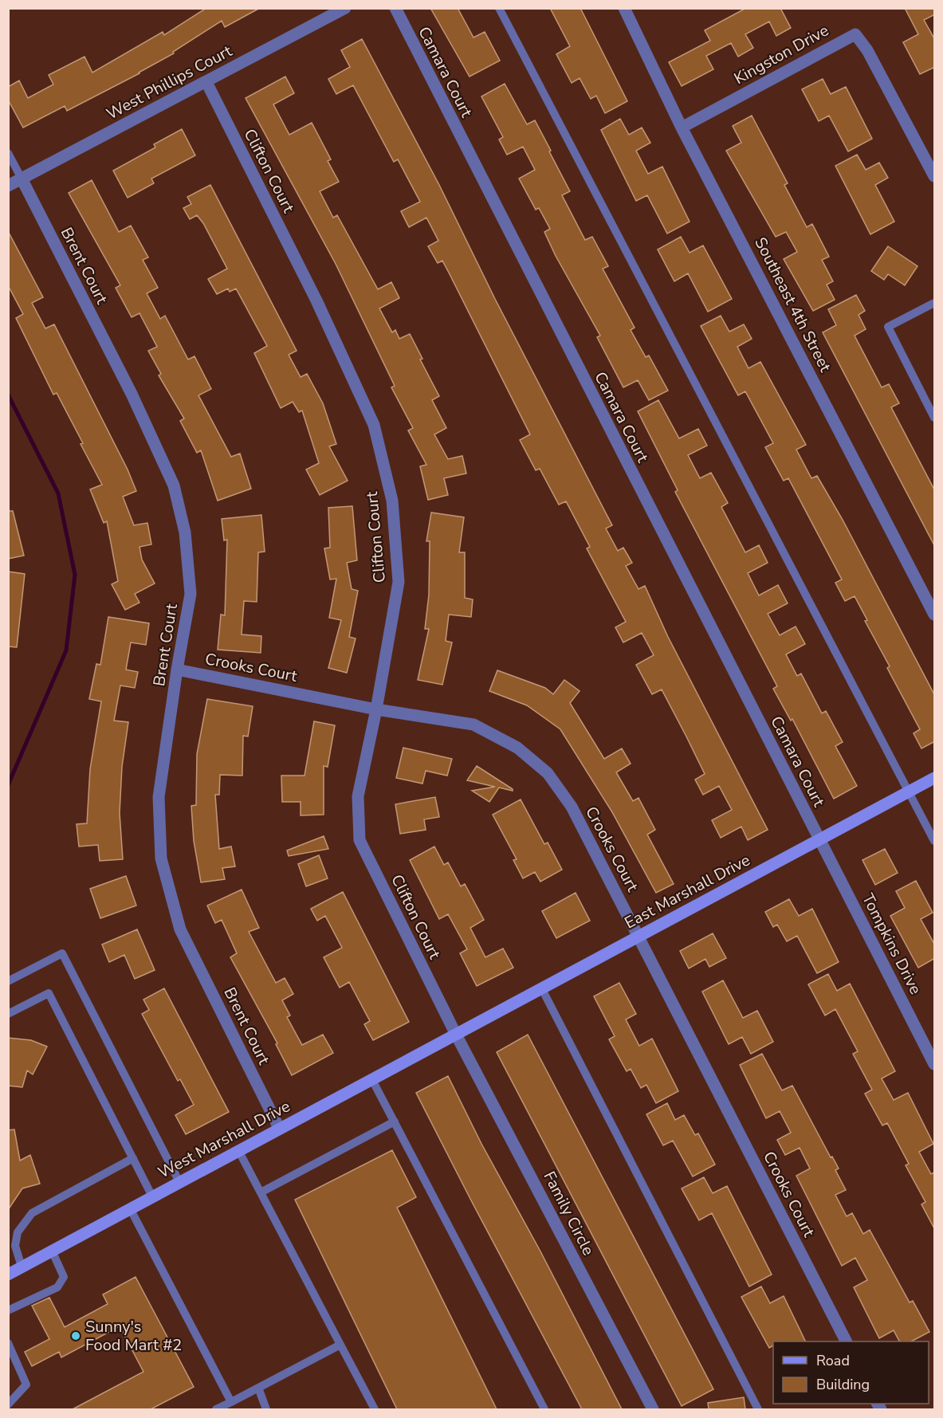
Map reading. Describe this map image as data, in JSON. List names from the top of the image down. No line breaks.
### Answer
{"streets":{"main road":["East Marshall Drive","West Marshall Drive"],"street":["Kingston Drive","Camara Court","West Phillips Court","Clifton Court","Brent Court","Southeast 4th Street","Crooks Court","Tompkins Drive","Family Circle"]},"crossings":[["Kingston Drive","Southeast 4th Street"],["Camara Court","East Marshall Drive"],["Camara Court","Tompkins Drive"],["West Phillips Court","Clifton Court"],["West Phillips Court","Brent Court"],["Clifton Court","Crooks Court"],["Clifton Court","East Marshall Drive"],["Clifton Court","West Marshall Drive"],["Clifton Court","Family Circle"],["Brent Court","Crooks Court"],["Brent Court","West Marshall Drive"],["Crooks Court","East Marshall Drive"],["East Marshall Drive","Tompkins Drive"],["East Marshall Drive","West Marshall Drive"],["East Marshall Drive","Family Circle"],["West Marshall Drive","Family Circle"]],"places":["Sunny's Food Mart #2"],"legend":["Road","Building"]}
